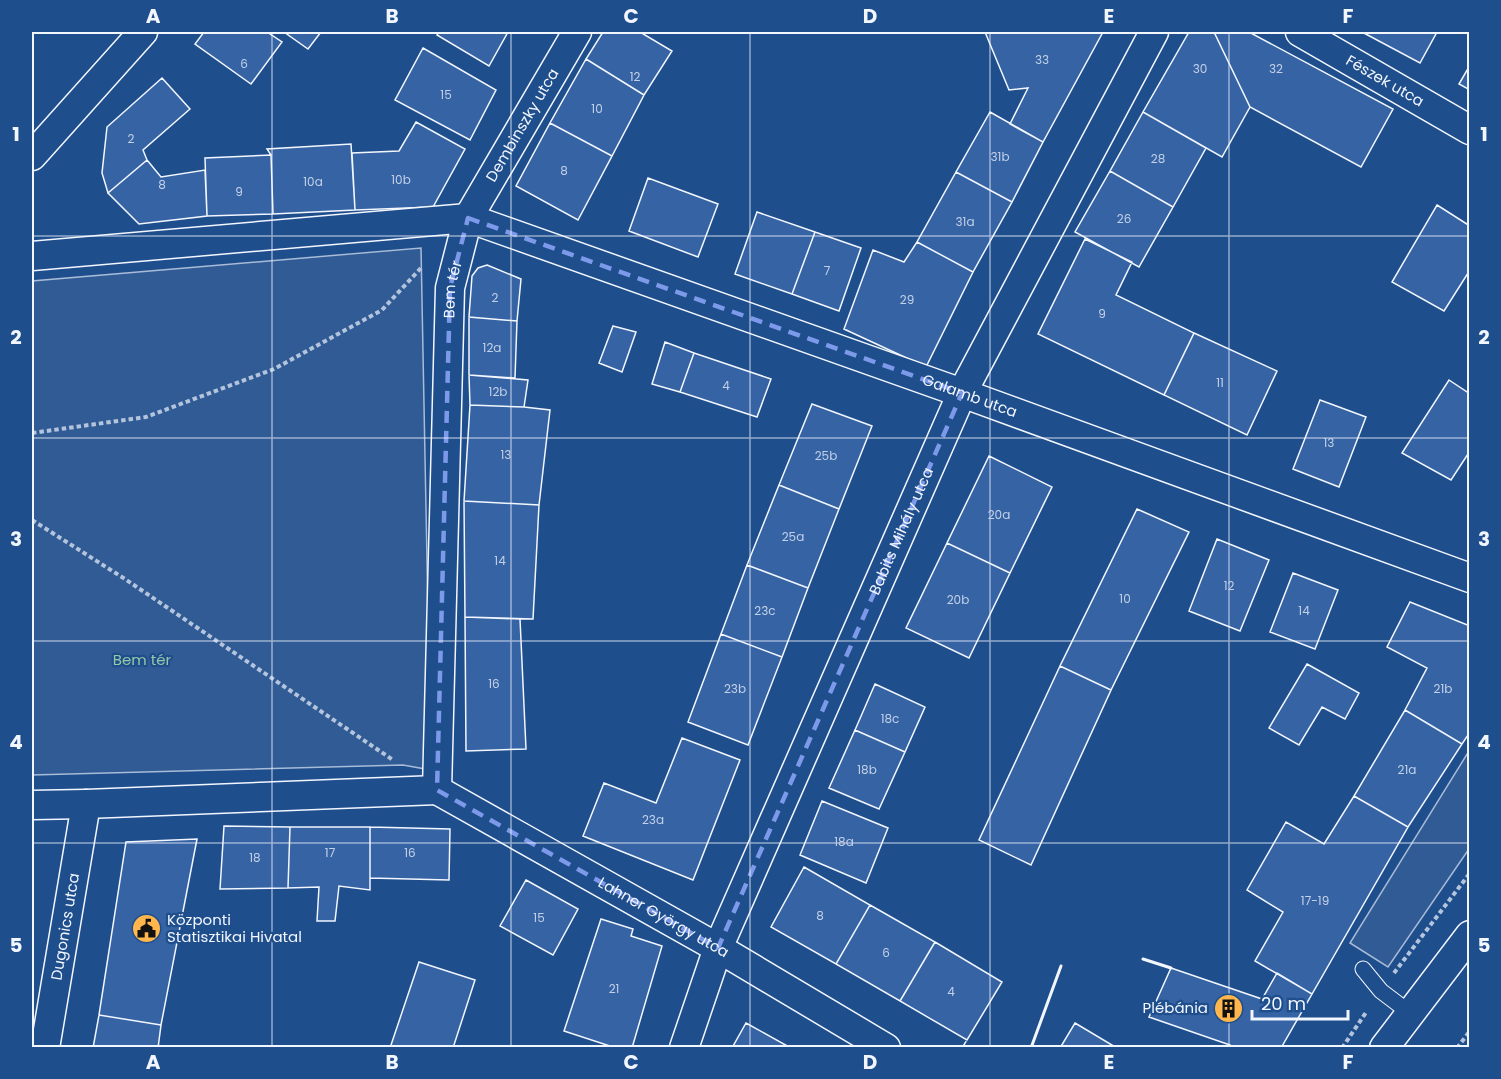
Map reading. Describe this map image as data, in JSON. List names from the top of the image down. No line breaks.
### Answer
{"streets":{"street":["Fészek utca","Dembinszky utca","Bem tér","Galamb utca","Babits Mihály utca","Lahner György utca","Dugonics utca"]},"crossings":[["Dembinszky utca","Bem tér"],["Dembinszky utca","Galamb utca"],["Bem tér","Galamb utca"],["Bem tér","Lahner György utca"],["Galamb utca","Babits Mihály utca"],["Babits Mihály utca","Lahner György utca"]],"parks":["Bem tér"],"places":{"public building":["Központi Statisztikai Hivatal"],"building":["Plébánia"]},"house_numbers":["33","6","30","32","12","15","10","2","31b","28","8","10b","10a","8","9","26","31a","7","2","29","9","12a","11","4","12b","13","13","25b","20a","25a","14","12","10","20b","23c","14","16","23b","21b","18c","18b","21a","23a","18a","17","16","18","17-19","8","15","6","21","4"],"scale_bar":"20 m","grid":{"columns":["A","B","C","D","E","F"],"rows":["1","2","3","4","5"]}}
